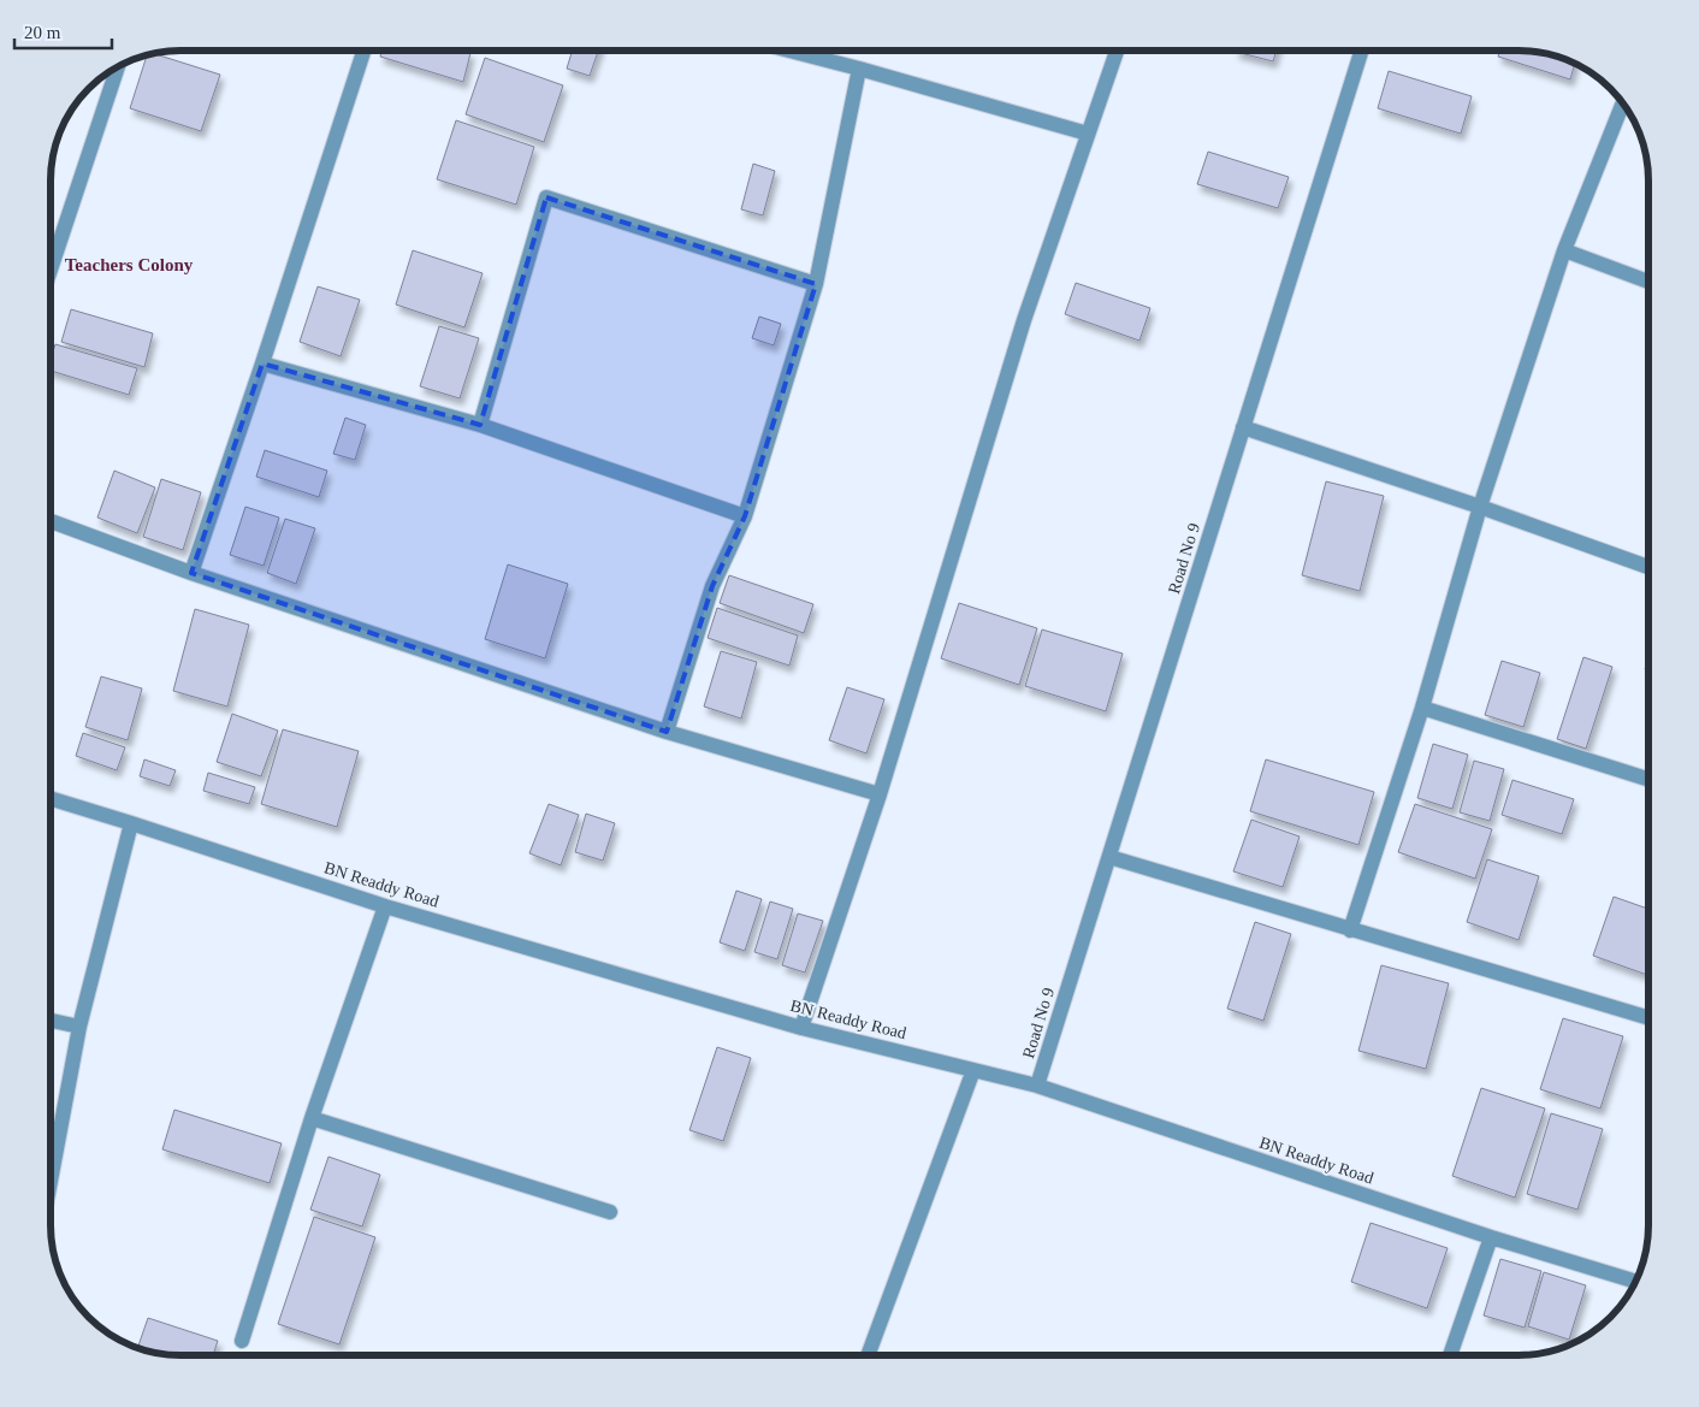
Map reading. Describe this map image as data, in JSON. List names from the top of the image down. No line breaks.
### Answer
{"streets":{"street":["Road No 9","BN Readdy Road"]},"crossings":[["Road No 9","BN Readdy Road"]],"districts":["Teachers Colony"],"scale_bar":"20 m"}
